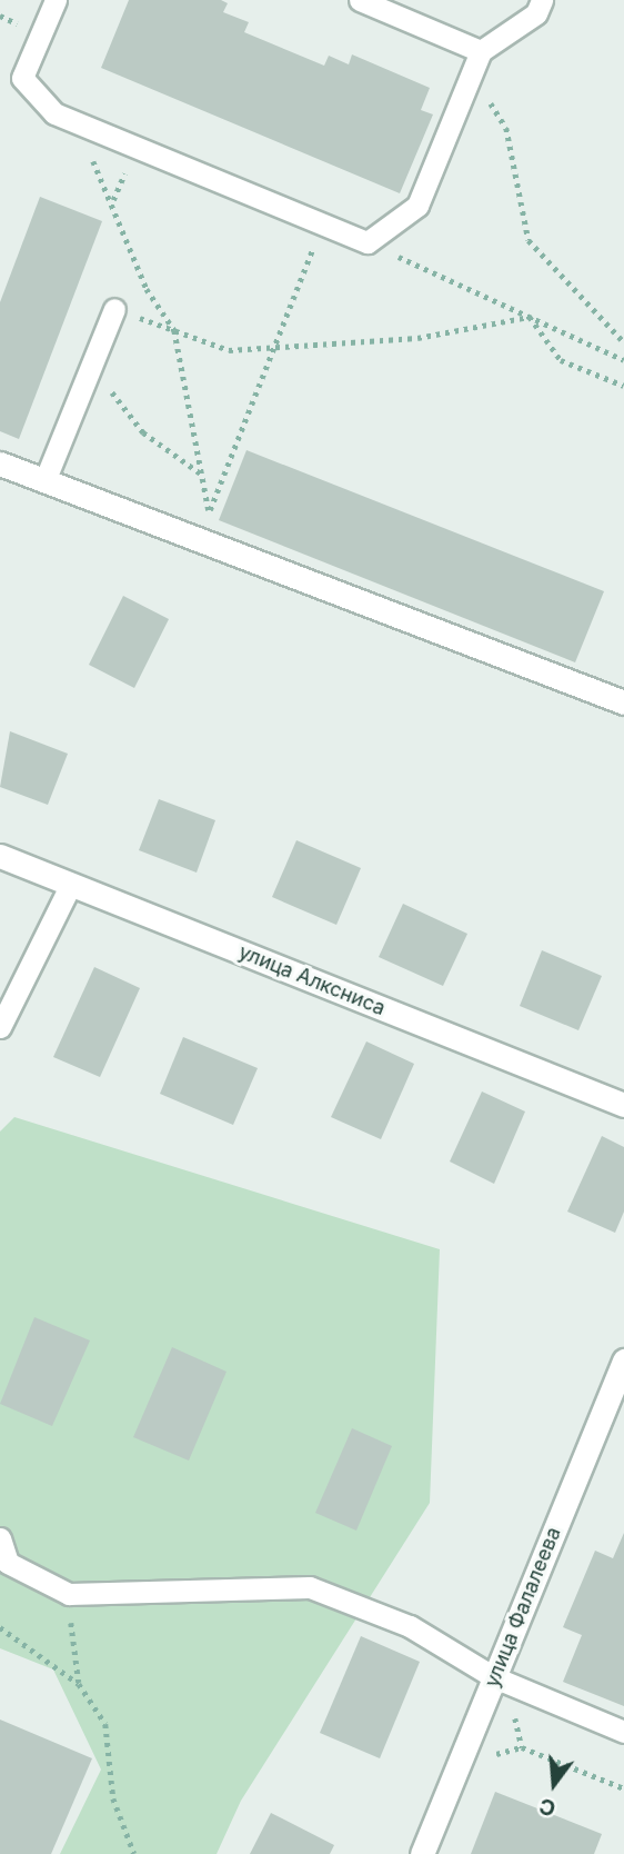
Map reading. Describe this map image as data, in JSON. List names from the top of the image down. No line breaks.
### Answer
{"streets":{"street":["улица Алксниса","улица Фалалеева"]},"north":"bottom"}
